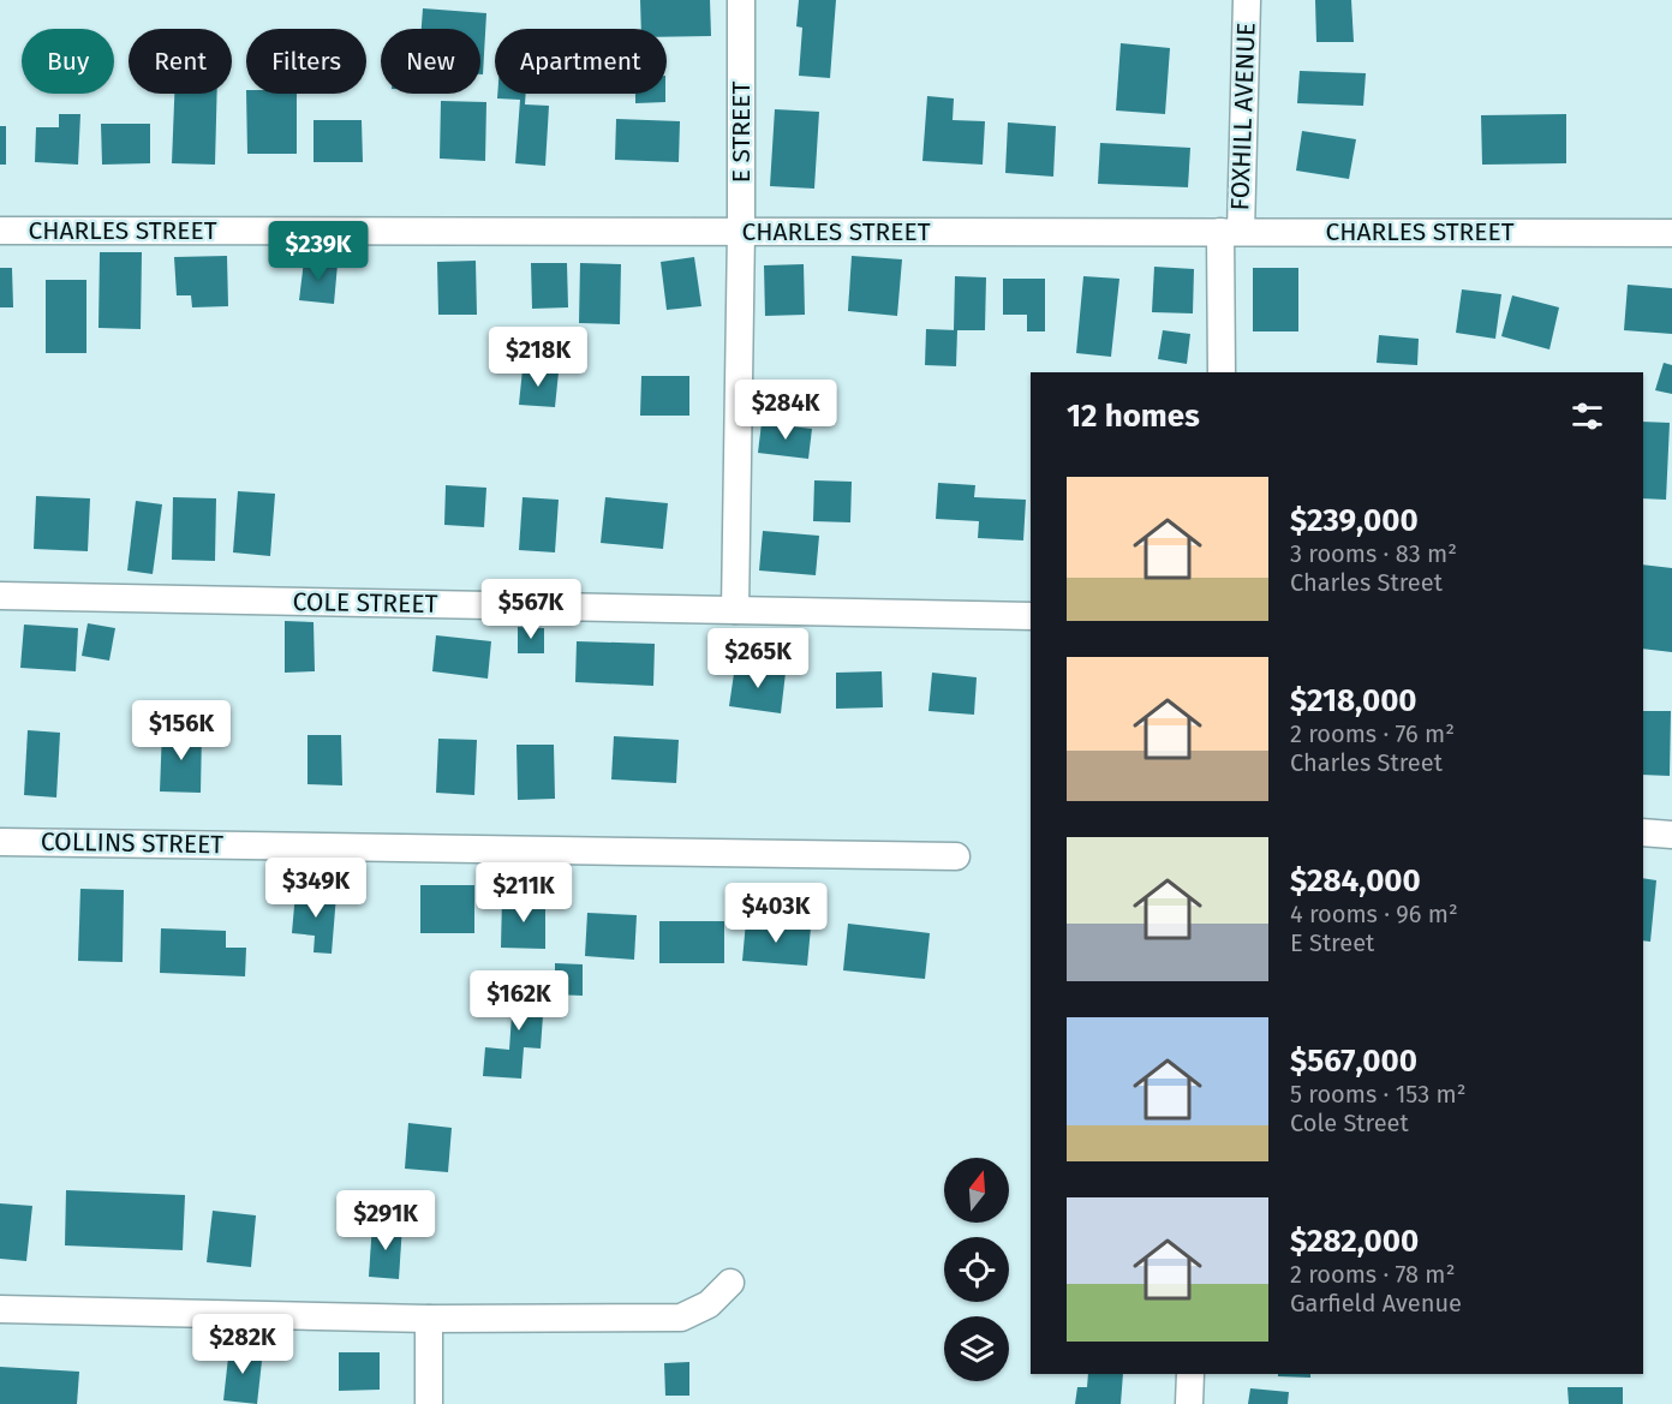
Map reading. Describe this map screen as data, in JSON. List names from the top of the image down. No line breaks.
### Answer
{"streets":{"street":["FOXHILL AVENUE","E STREET","CHARLES STREET","COLE STREET","COLLINS STREET"]},"crossings":[["FOXHILL AVENUE","CHARLES STREET"],["E STREET","CHARLES STREET"],["E STREET","COLE STREET"]],"north":"top","page":{"chip":["Buy","Rent","Filters","New","Apartment"],"price":["$239K","$218K","$284K","$567K","$265K","$156K","$349K","$211K","$403K","$162K","$291K","$282K"],"heading":"12 homes","list":[{"name":"$239,000","note":"3 rooms · 83 m² · Charles Street"},{"name":"$218,000","note":"2 rooms · 76 m² · Charles Street"},{"name":"$284,000","note":"4 rooms · 96 m² · E Street"},{"name":"$567,000","note":"5 rooms · 153 m² · Cole Street"},{"name":"$282,000","note":"2 rooms · 78 m² · Garfield Avenue"}]}}
